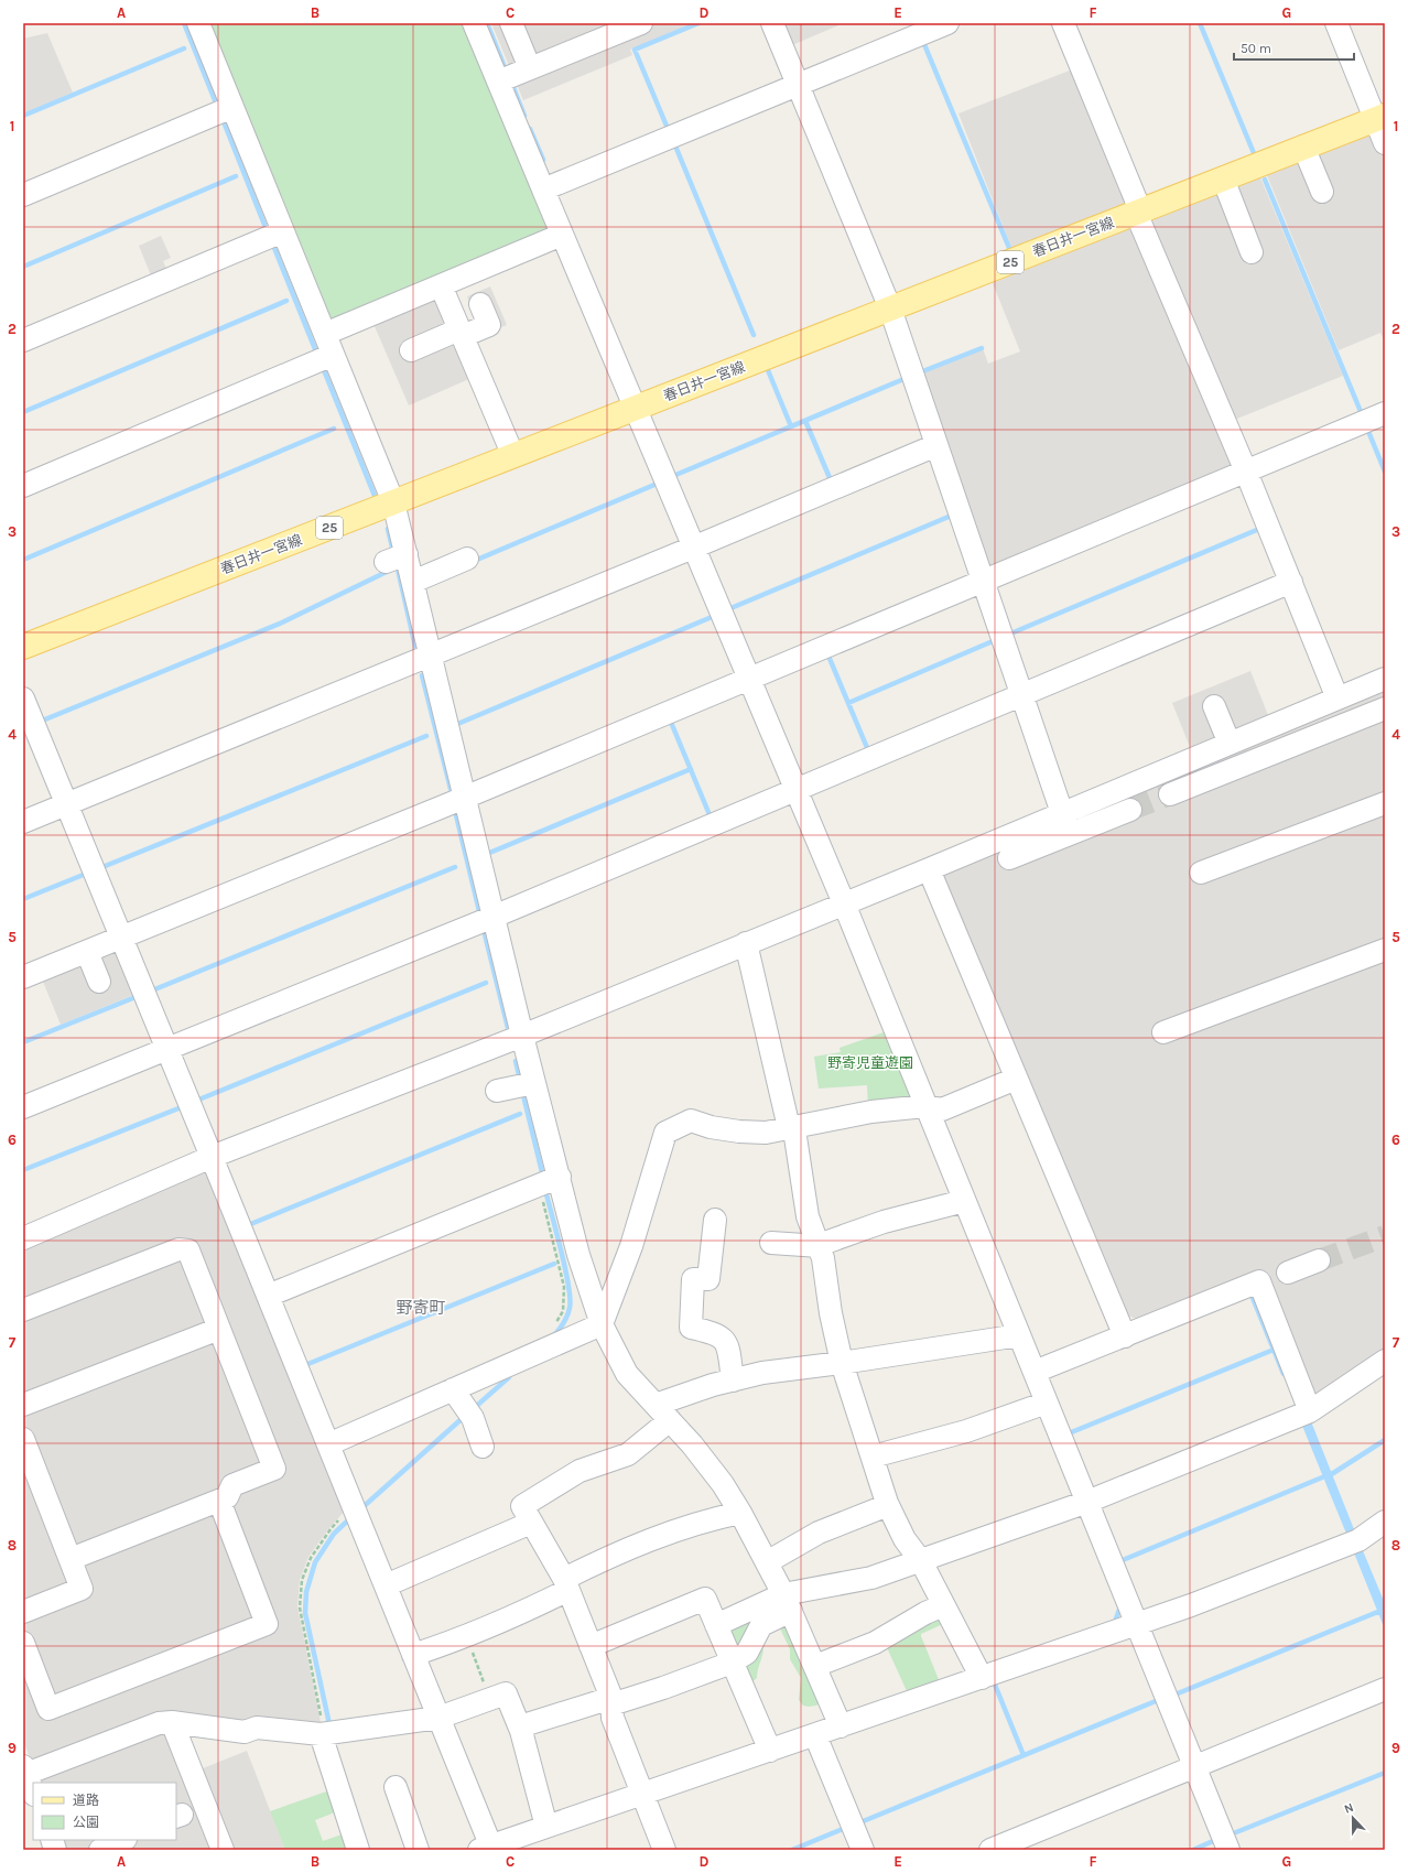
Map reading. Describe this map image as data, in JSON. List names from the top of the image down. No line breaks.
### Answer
{"streets":{"main road":["春日井一宮線","25"]},"districts":["野寄町"],"parks":["野寄児童遊園"],"legend":["道路","公園"],"scale_bar":"50 m","north":"top","grid":{"columns":["A","B","C","D","E","F","G"],"rows":["1","2","3","4","5","6","7","8","9"]}}
